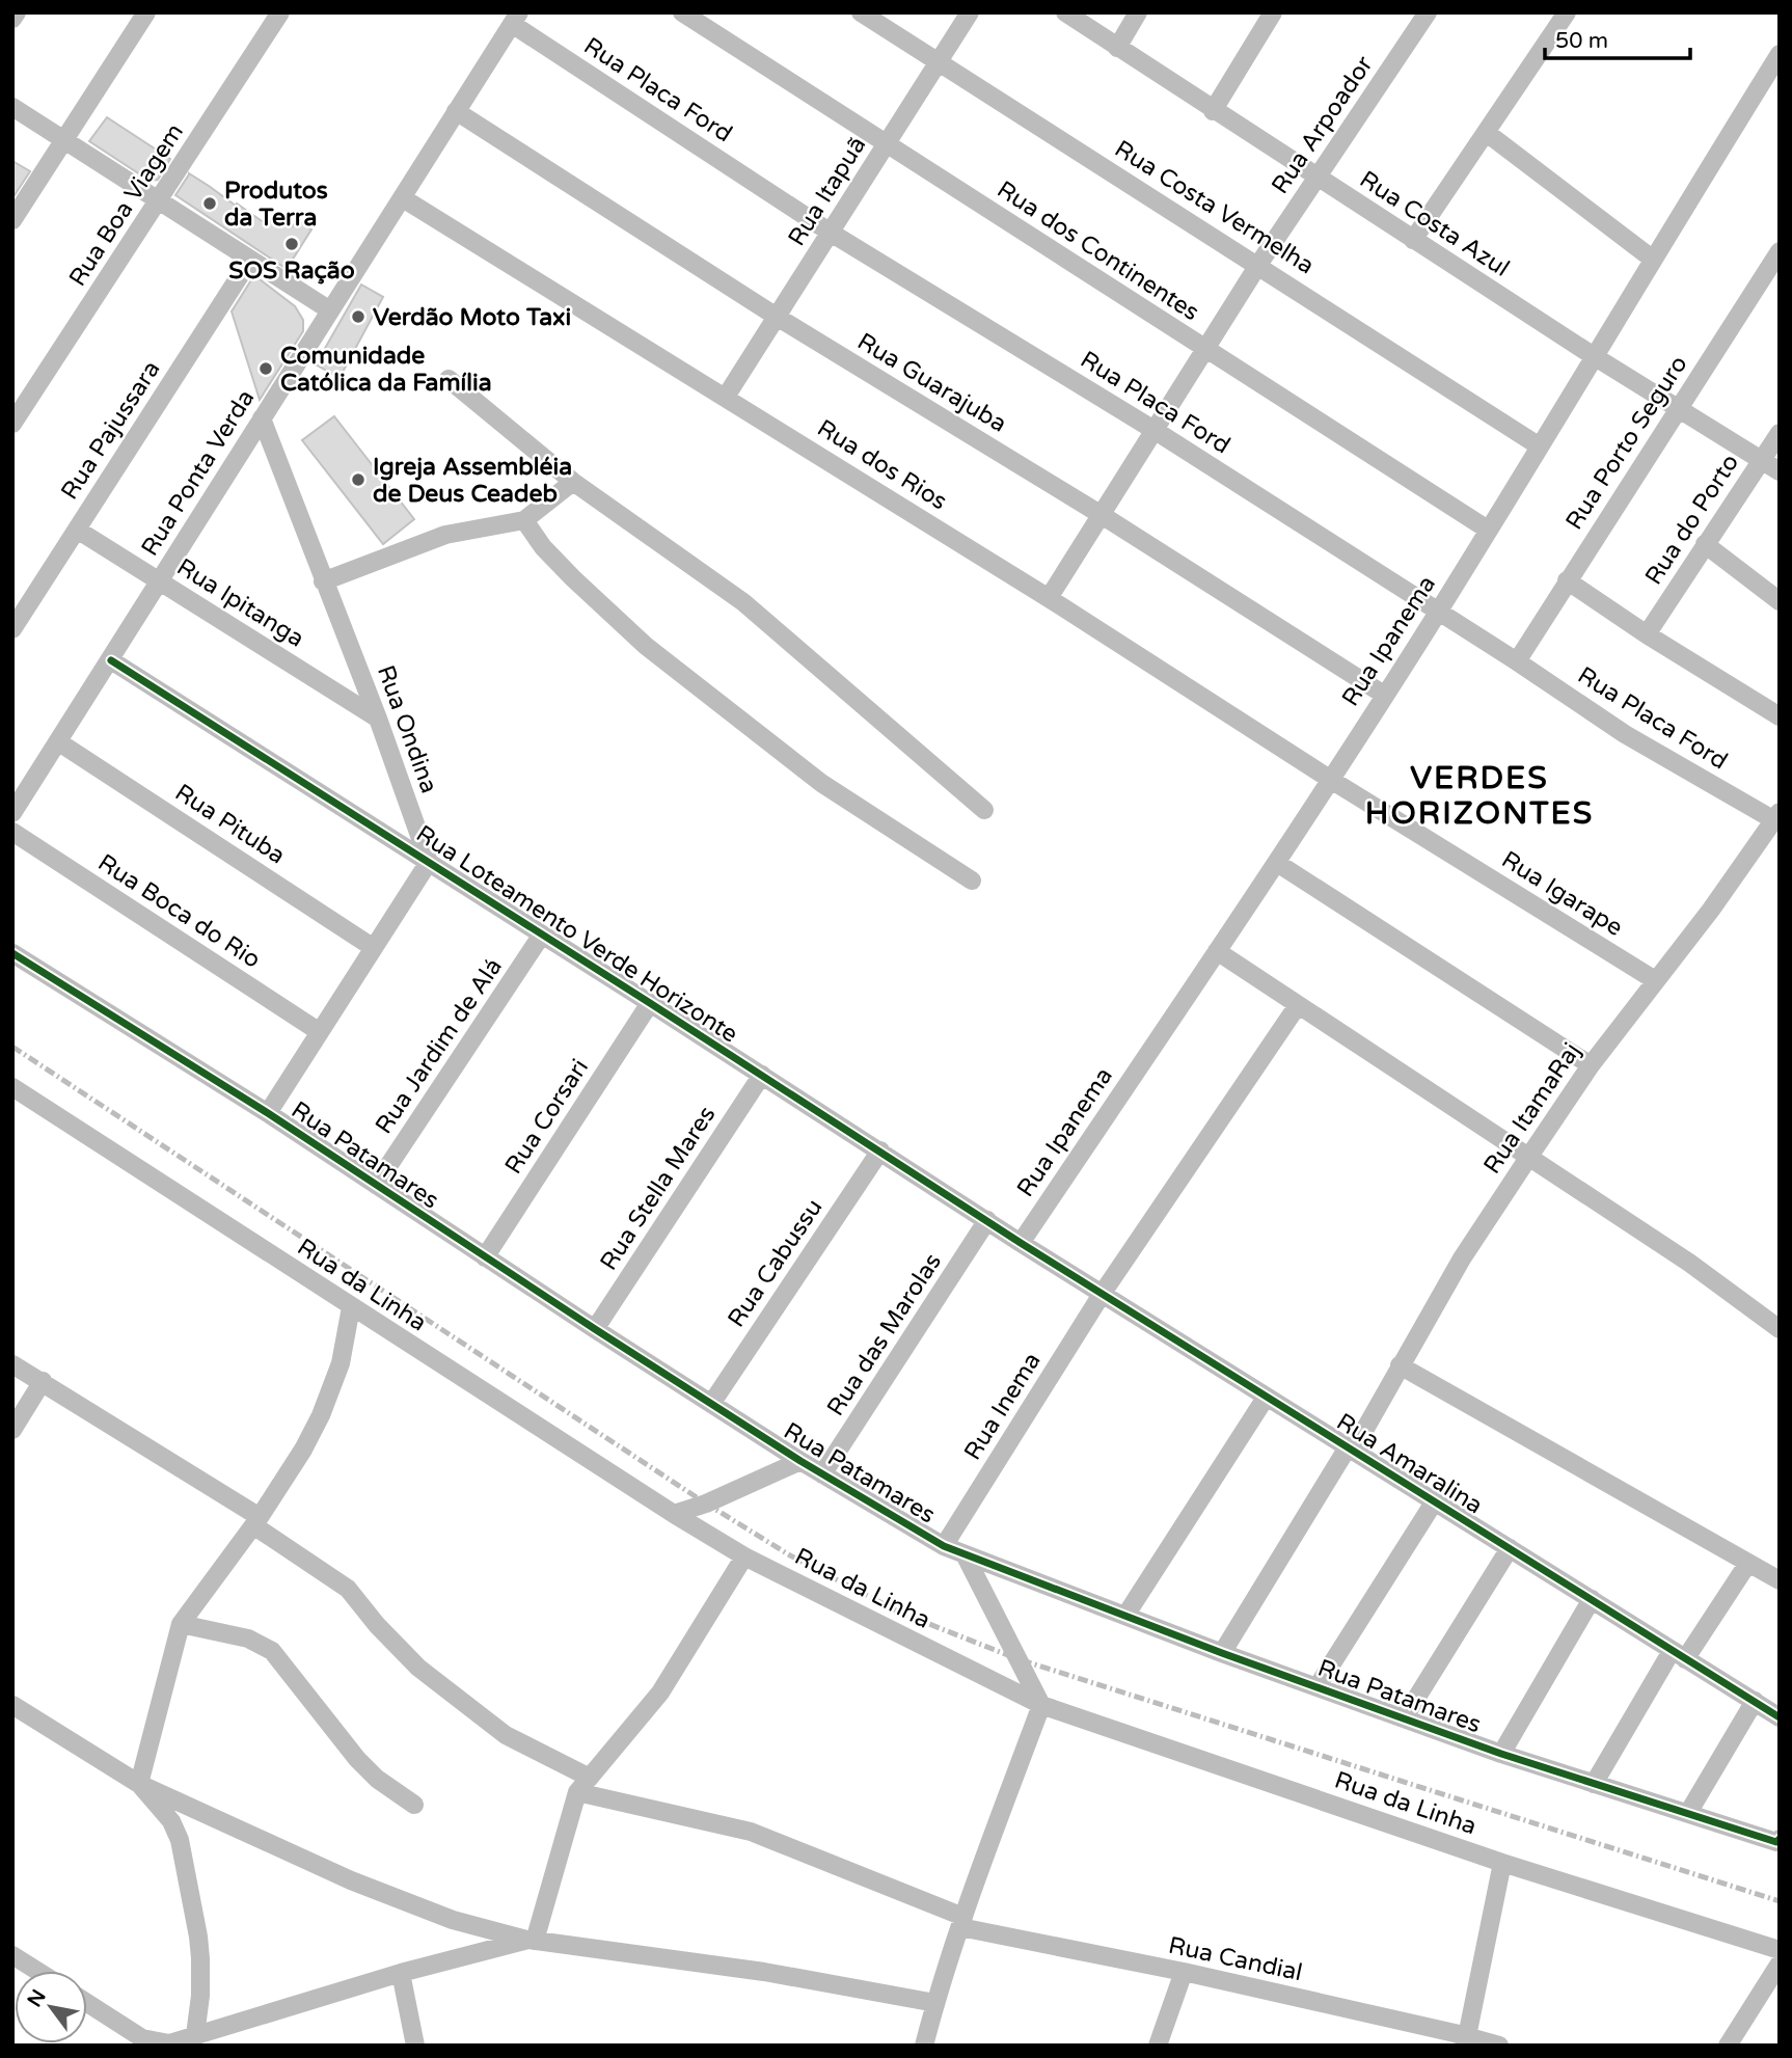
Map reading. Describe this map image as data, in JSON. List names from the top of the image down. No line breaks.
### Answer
{"streets":{"street":["Rua Placa Ford","Rua Arpoador","Rua Itapuã","Rua Boa Viagem","Rua Costa Vermelha","Rua Costa Azul","Rua dos Continentes","Rua Guarajuba","Rua Pajussara","Rua Porto Seguro","Rua dos Rios","Rua Ponta Verda","Rua do Porto","Rua Ipitanga","Rua Ipanema","Rua Ondina","Rua Pituba","Rua Igarape","Rua Boca do Rio","Rua Loteamento Verde Horizonte","Rua Jardim de Alá","Rua ItamaRaj","Rua Corsari","Rua Patamares","Rua Stella Mares","Rua Cabussu","Rua da Linha","Rua das Marolas","Rua Inema","Rua Amaralina","Rua Candial"]},"crossings":[["Rua Placa Ford","Rua Arpoador"],["Rua Placa Ford","Rua Itapuã"],["Rua Placa Ford","Rua Porto Seguro"],["Rua Placa Ford","Rua Ponta Verda"],["Rua Placa Ford","Rua Ipanema"],["Rua Placa Ford","Rua ItamaRaj"],["Rua Arpoador","Rua Costa Vermelha"],["Rua Arpoador","Rua Costa Azul"],["Rua Arpoador","Rua dos Continentes"],["Rua Arpoador","Rua Guarajuba"],["Rua Arpoador","Rua dos Rios"],["Rua Itapuã","Rua Costa Vermelha"],["Rua Itapuã","Rua dos Continentes"],["Rua Itapuã","Rua Guarajuba"],["Rua Itapuã","Rua dos Rios"],["Rua Costa Vermelha","Rua Ipanema"],["Rua Costa Azul","Rua Porto Seguro"],["Rua Costa Azul","Rua do Porto"],["Rua Costa Azul","Rua Ipanema"],["Rua dos Continentes","Rua Ipanema"],["Rua Guarajuba","Rua Ponta Verda"],["Rua Guarajuba","Rua Ipanema"],["Rua Pajussara","Rua Ipitanga"],["Rua dos Rios","Rua Ponta Verda"],["Rua dos Rios","Rua Ipanema"],["Rua dos Rios","Rua Igarape"],["Rua Ponta Verda","Rua Ipitanga"],["Rua Ponta Verda","Rua Ondina"],["Rua Ponta Verda","Rua Pituba"],["Rua Ponta Verda","Rua Loteamento Verde Horizonte"],["Rua Ipitanga","Rua Ondina"],["Rua Ipanema","Rua Igarape"],["Rua Ipanema","Rua Loteamento Verde Horizonte"],["Rua Ipanema","Rua Amaralina"],["Rua Ondina","Rua Loteamento Verde Horizonte"],["Rua Igarape","Rua ItamaRaj"],["Rua Loteamento Verde Horizonte","Rua Jardim de Alá"],["Rua Loteamento Verde Horizonte","Rua Corsari"],["Rua Loteamento Verde Horizonte","Rua Stella Mares"],["Rua Loteamento Verde Horizonte","Rua Cabussu"],["Rua Loteamento Verde Horizonte","Rua das Marolas"],["Rua Loteamento Verde Horizonte","Rua Amaralina"],["Rua Jardim de Alá","Rua Patamares"],["Rua ItamaRaj","Rua Patamares"],["Rua ItamaRaj","Rua Amaralina"],["Rua Corsari","Rua Patamares"],["Rua Patamares","Rua Stella Mares"],["Rua Patamares","Rua Cabussu"],["Rua Patamares","Rua das Marolas"],["Rua Patamares","Rua Inema"],["Rua Inema","Rua Amaralina"]],"districts":["VERDES HORIZONTES"],"places":["Produtos da Terra","SOS Ração","Verdão Moto Taxi","Comunidade Católica da Família","Igreja Assembléia de Deus Ceadeb"],"scale_bar":"50 m","north":"top left"}
